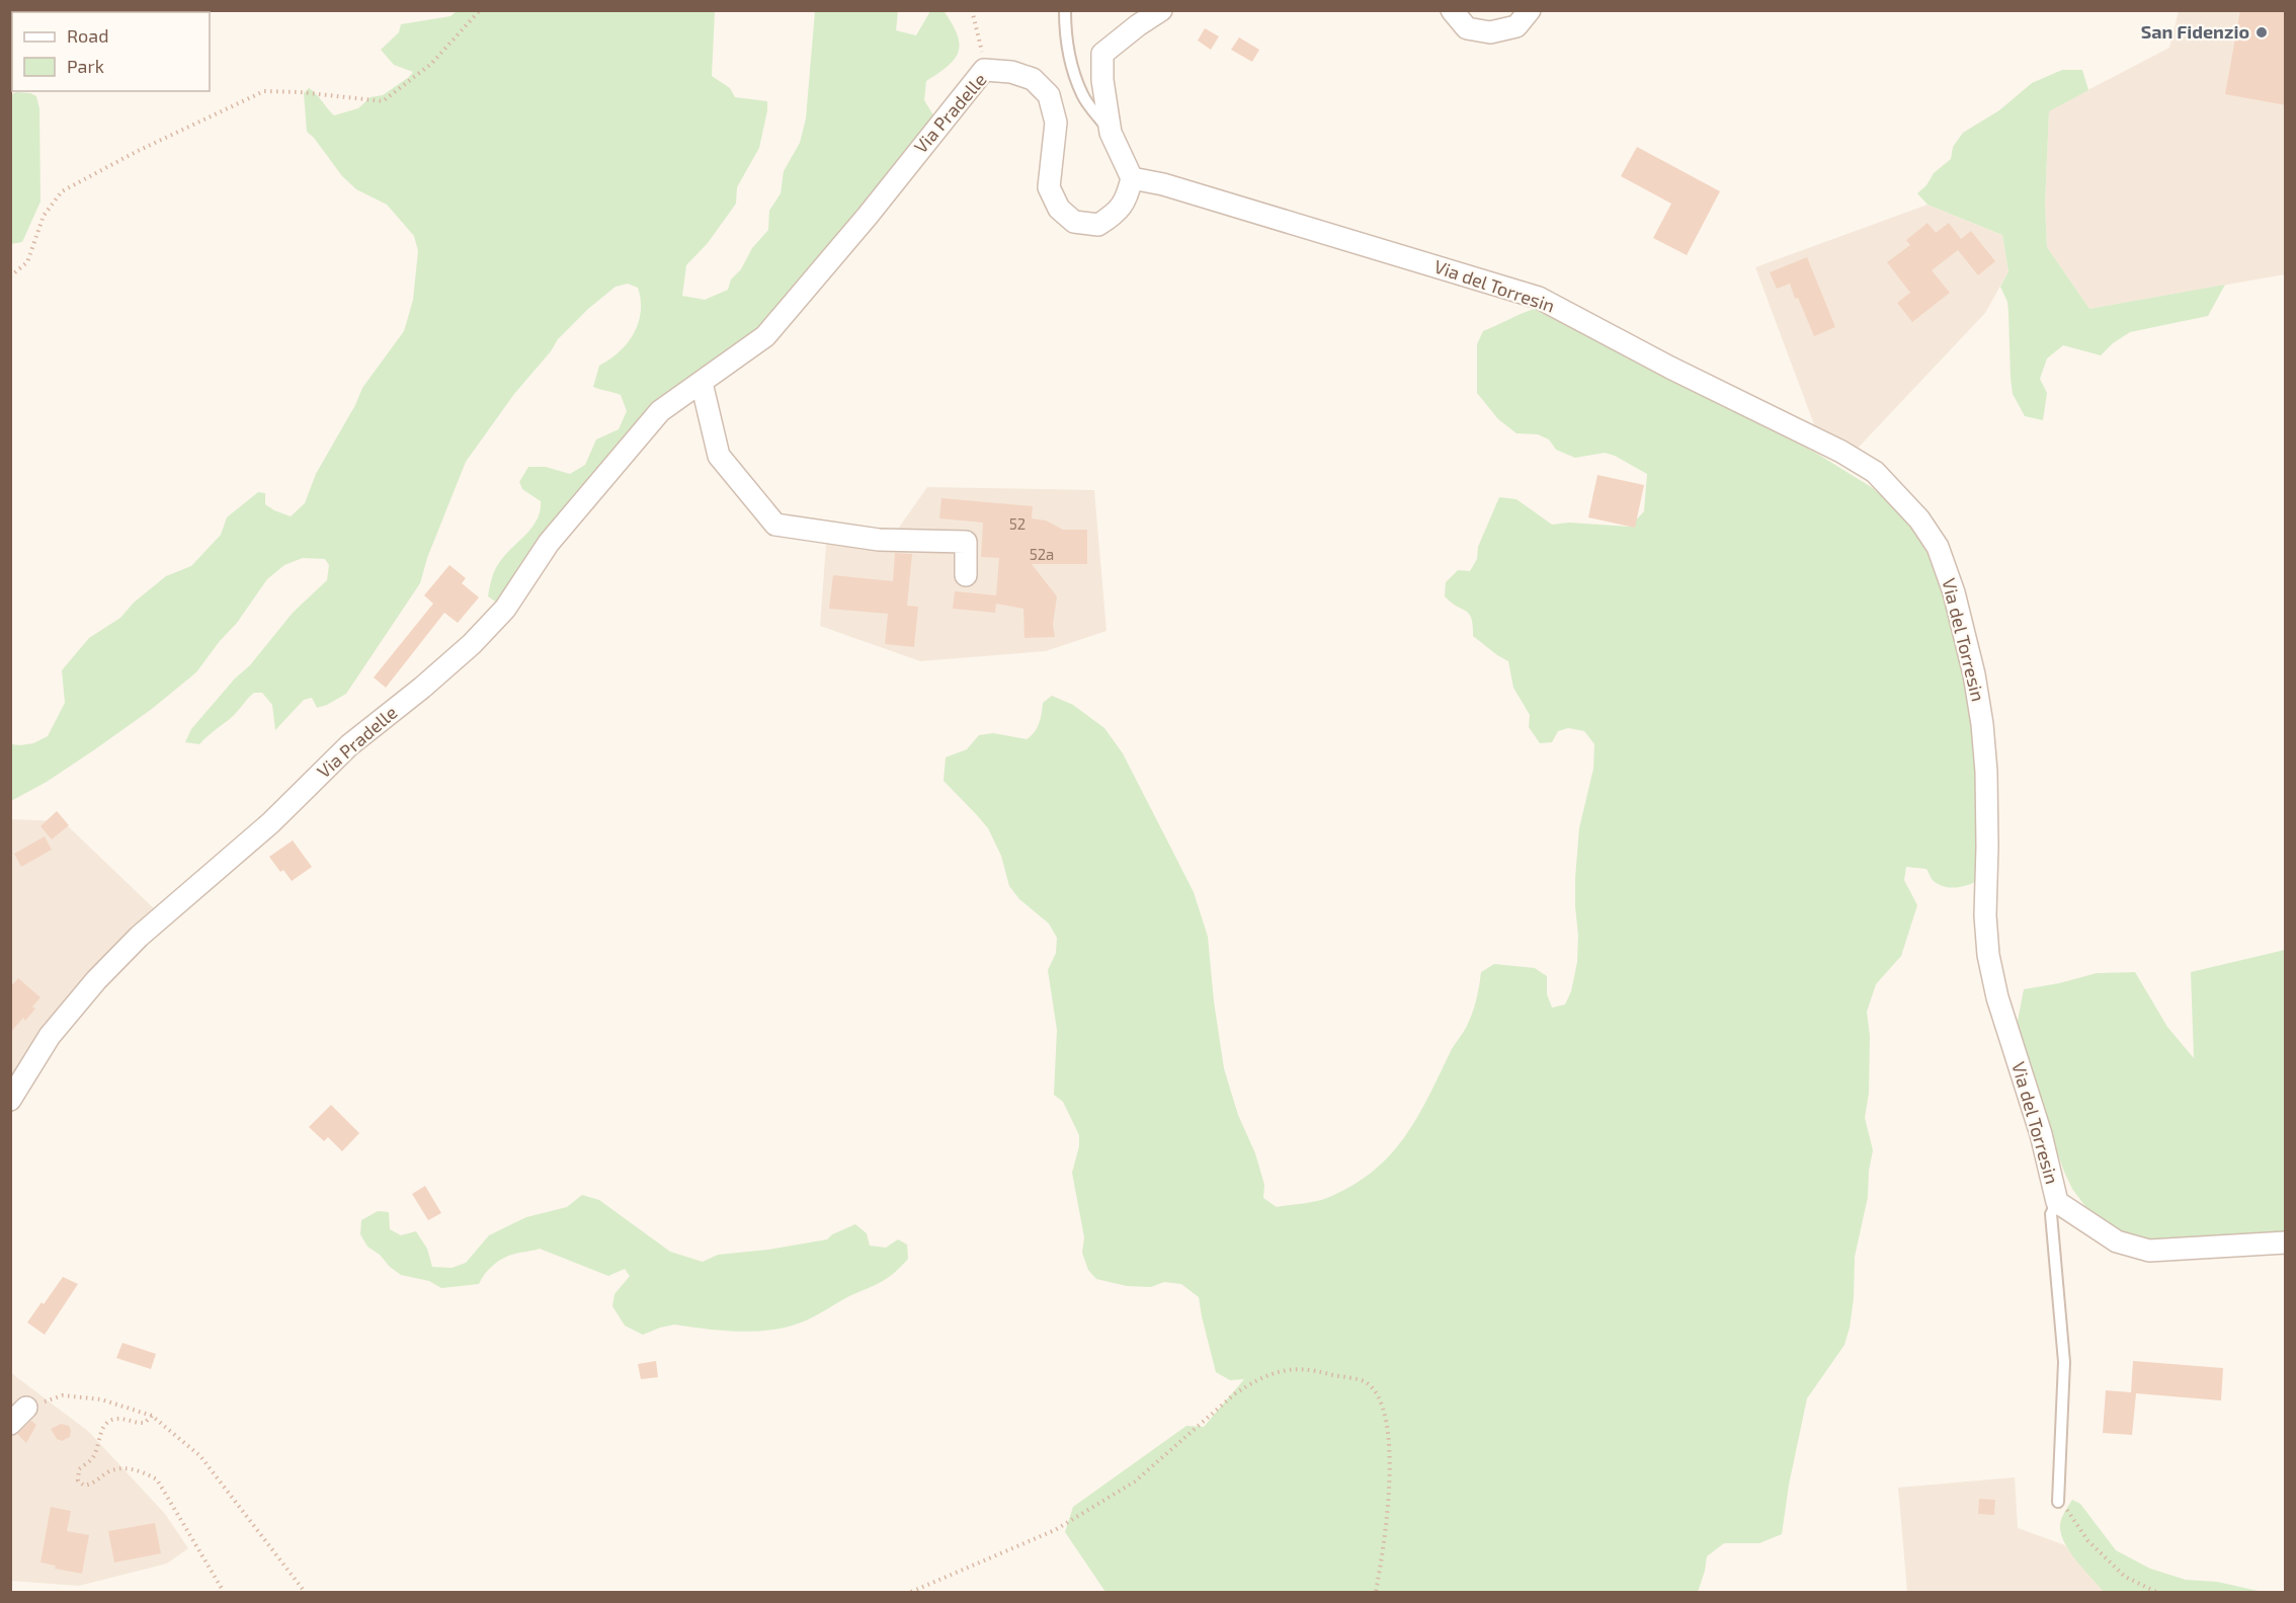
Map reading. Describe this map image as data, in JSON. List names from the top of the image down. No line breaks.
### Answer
{"streets":{"street":["Via Pradelle","Via del Torresin"]},"crossings":[["Via Pradelle","Via del Torresin"]],"places":["San Fidenzio"],"house_numbers":["52","52a"],"legend":["Road","Park"]}
